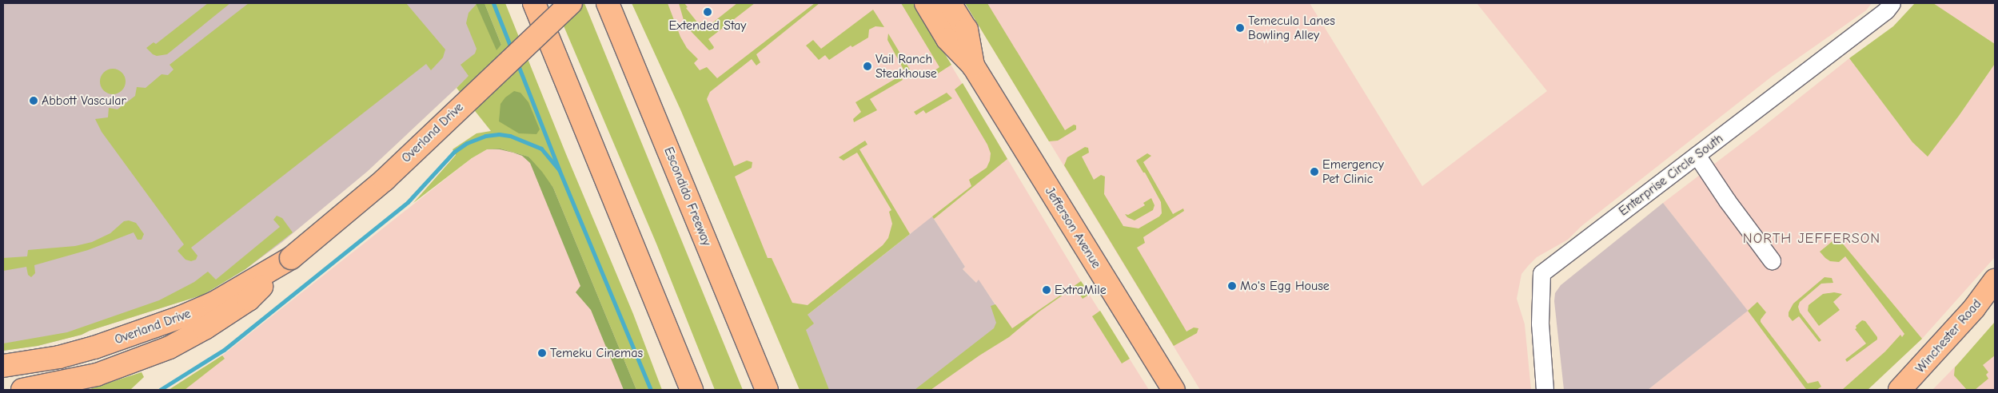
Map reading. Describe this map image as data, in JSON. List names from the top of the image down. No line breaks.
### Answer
{"streets":{"main road":["Overland Drive","Escondido Freeway","Jefferson Avenue","Winchester Road"],"street":["Enterprise Circle South"]},"districts":["NORTH JEFFERSON"],"places":["Extended Stay","Temecula Lanes Bowling Alley","Vail Ranch Steakhouse","Abbott Vascular","Emergency Pet Clinic","Mo's Egg House","ExtraMile","Temeku Cinemas"]}
